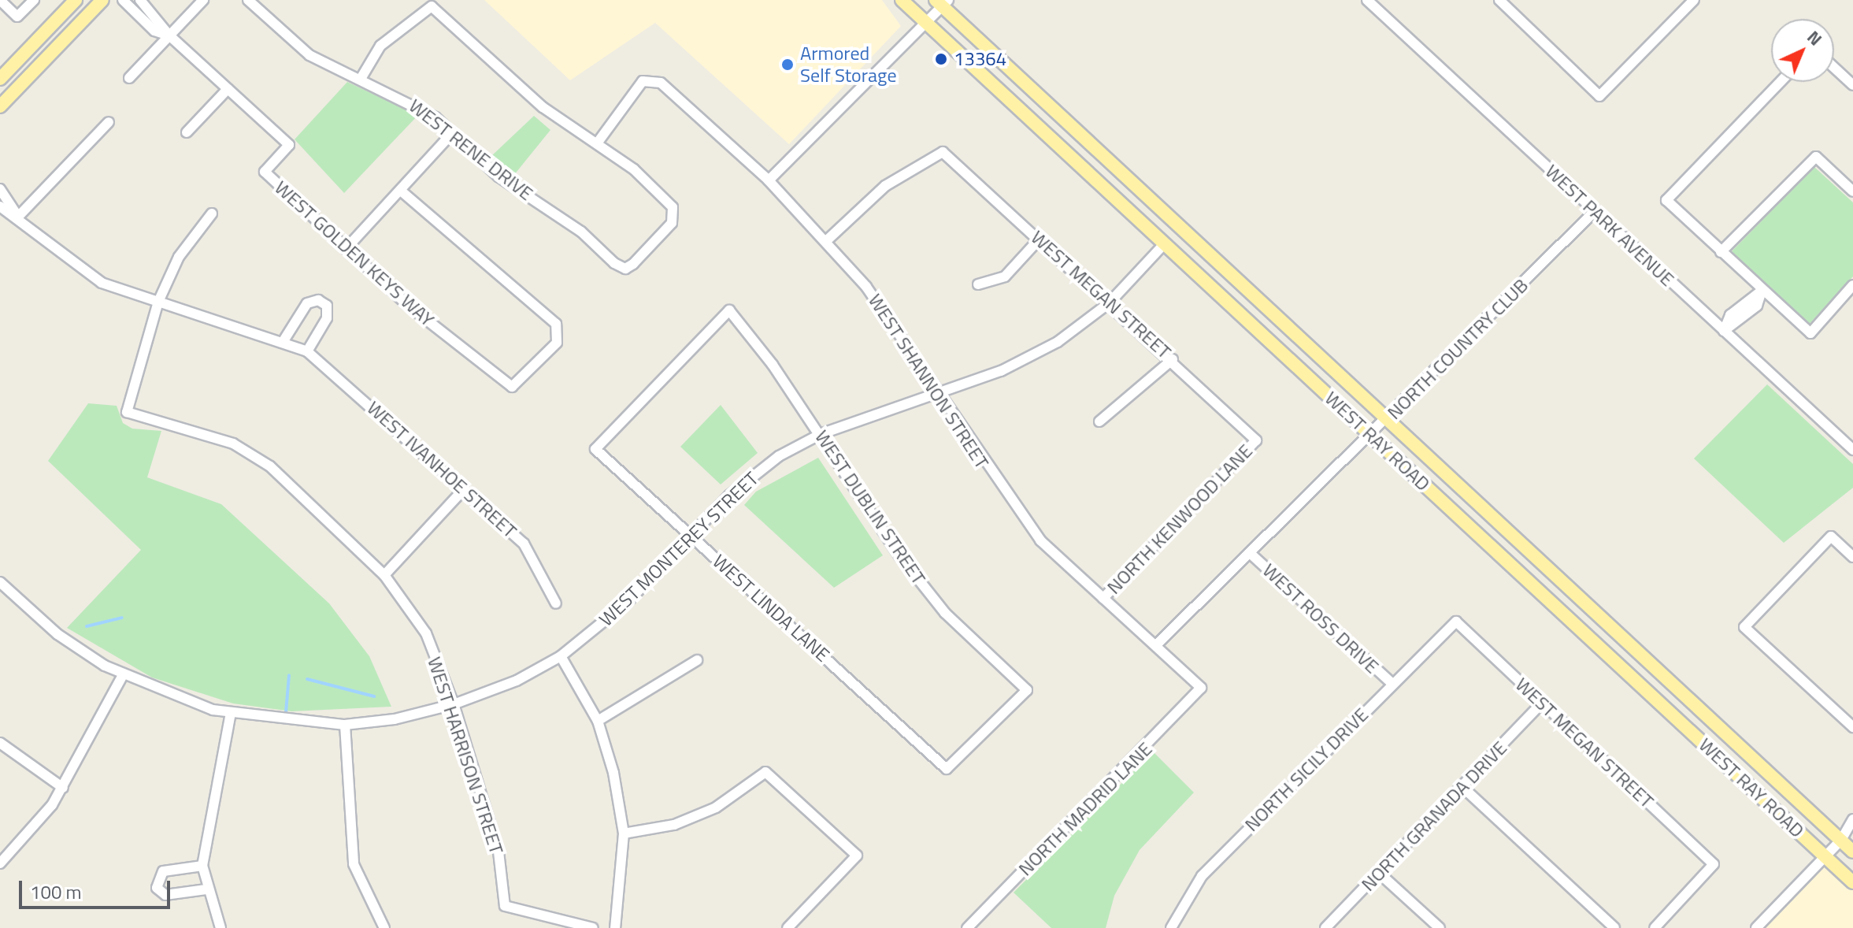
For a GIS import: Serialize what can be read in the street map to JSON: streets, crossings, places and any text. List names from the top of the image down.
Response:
{
  "streets": {
    "main road": ["WEST RAY ROAD"],
    "street": [
      "WEST RENE DRIVE",
      "WEST PARK AVENUE",
      "WEST GOLDEN KEYS WAY",
      "WEST MEGAN STREET",
      "NORTH COUNTRY CLUB",
      "WEST SHANNON STREET",
      "WEST IVANHOE STREET",
      "WEST DUBLIN STREET",
      "NORTH KENWOOD LANE",
      "WEST MONTEREY STREET",
      "WEST LINDA LANE",
      "WEST ROSS DRIVE",
      "WEST HARRISON STREET",
      "NORTH SICILY DRIVE",
      "NORTH MADRID LANE",
      "NORTH GRANADA DRIVE"
    ]
  },
  "crossings": [
    ["WEST RENE DRIVE", "WEST SHANNON STREET"],
    ["WEST PARK AVENUE", "NORTH COUNTRY CLUB"],
    ["WEST MEGAN STREET", "WEST SHANNON STREET"],
    ["WEST MEGAN STREET", "NORTH KENWOOD LANE"],
    ["WEST MEGAN STREET", "WEST MONTEREY STREET"],
    ["WEST MEGAN STREET", "NORTH SICILY DRIVE"],
    ["WEST MEGAN STREET", "NORTH GRANADA DRIVE"],
    ["NORTH COUNTRY CLUB", "WEST SHANNON STREET"],
    ["NORTH COUNTRY CLUB", "WEST RAY ROAD"],
    ["NORTH COUNTRY CLUB", "WEST ROSS DRIVE"],
    ["WEST SHANNON STREET", "NORTH KENWOOD LANE"],
    ["WEST SHANNON STREET", "WEST MONTEREY STREET"],
    ["WEST SHANNON STREET", "NORTH MADRID LANE"],
    ["WEST RAY ROAD", "WEST MONTEREY STREET"],
    ["WEST IVANHOE STREET", "WEST HARRISON STREET"],
    ["WEST DUBLIN STREET", "WEST MONTEREY STREET"],
    ["WEST DUBLIN STREET", "WEST LINDA LANE"],
    ["WEST MONTEREY STREET", "WEST LINDA LANE"],
    ["WEST MONTEREY STREET", "WEST HARRISON STREET"],
    ["WEST ROSS DRIVE", "NORTH SICILY DRIVE"]
  ],
  "places": ["13364", "Armored Self Storage"],
  "scale_bar": "100 m",
  "north": "top right"
}
